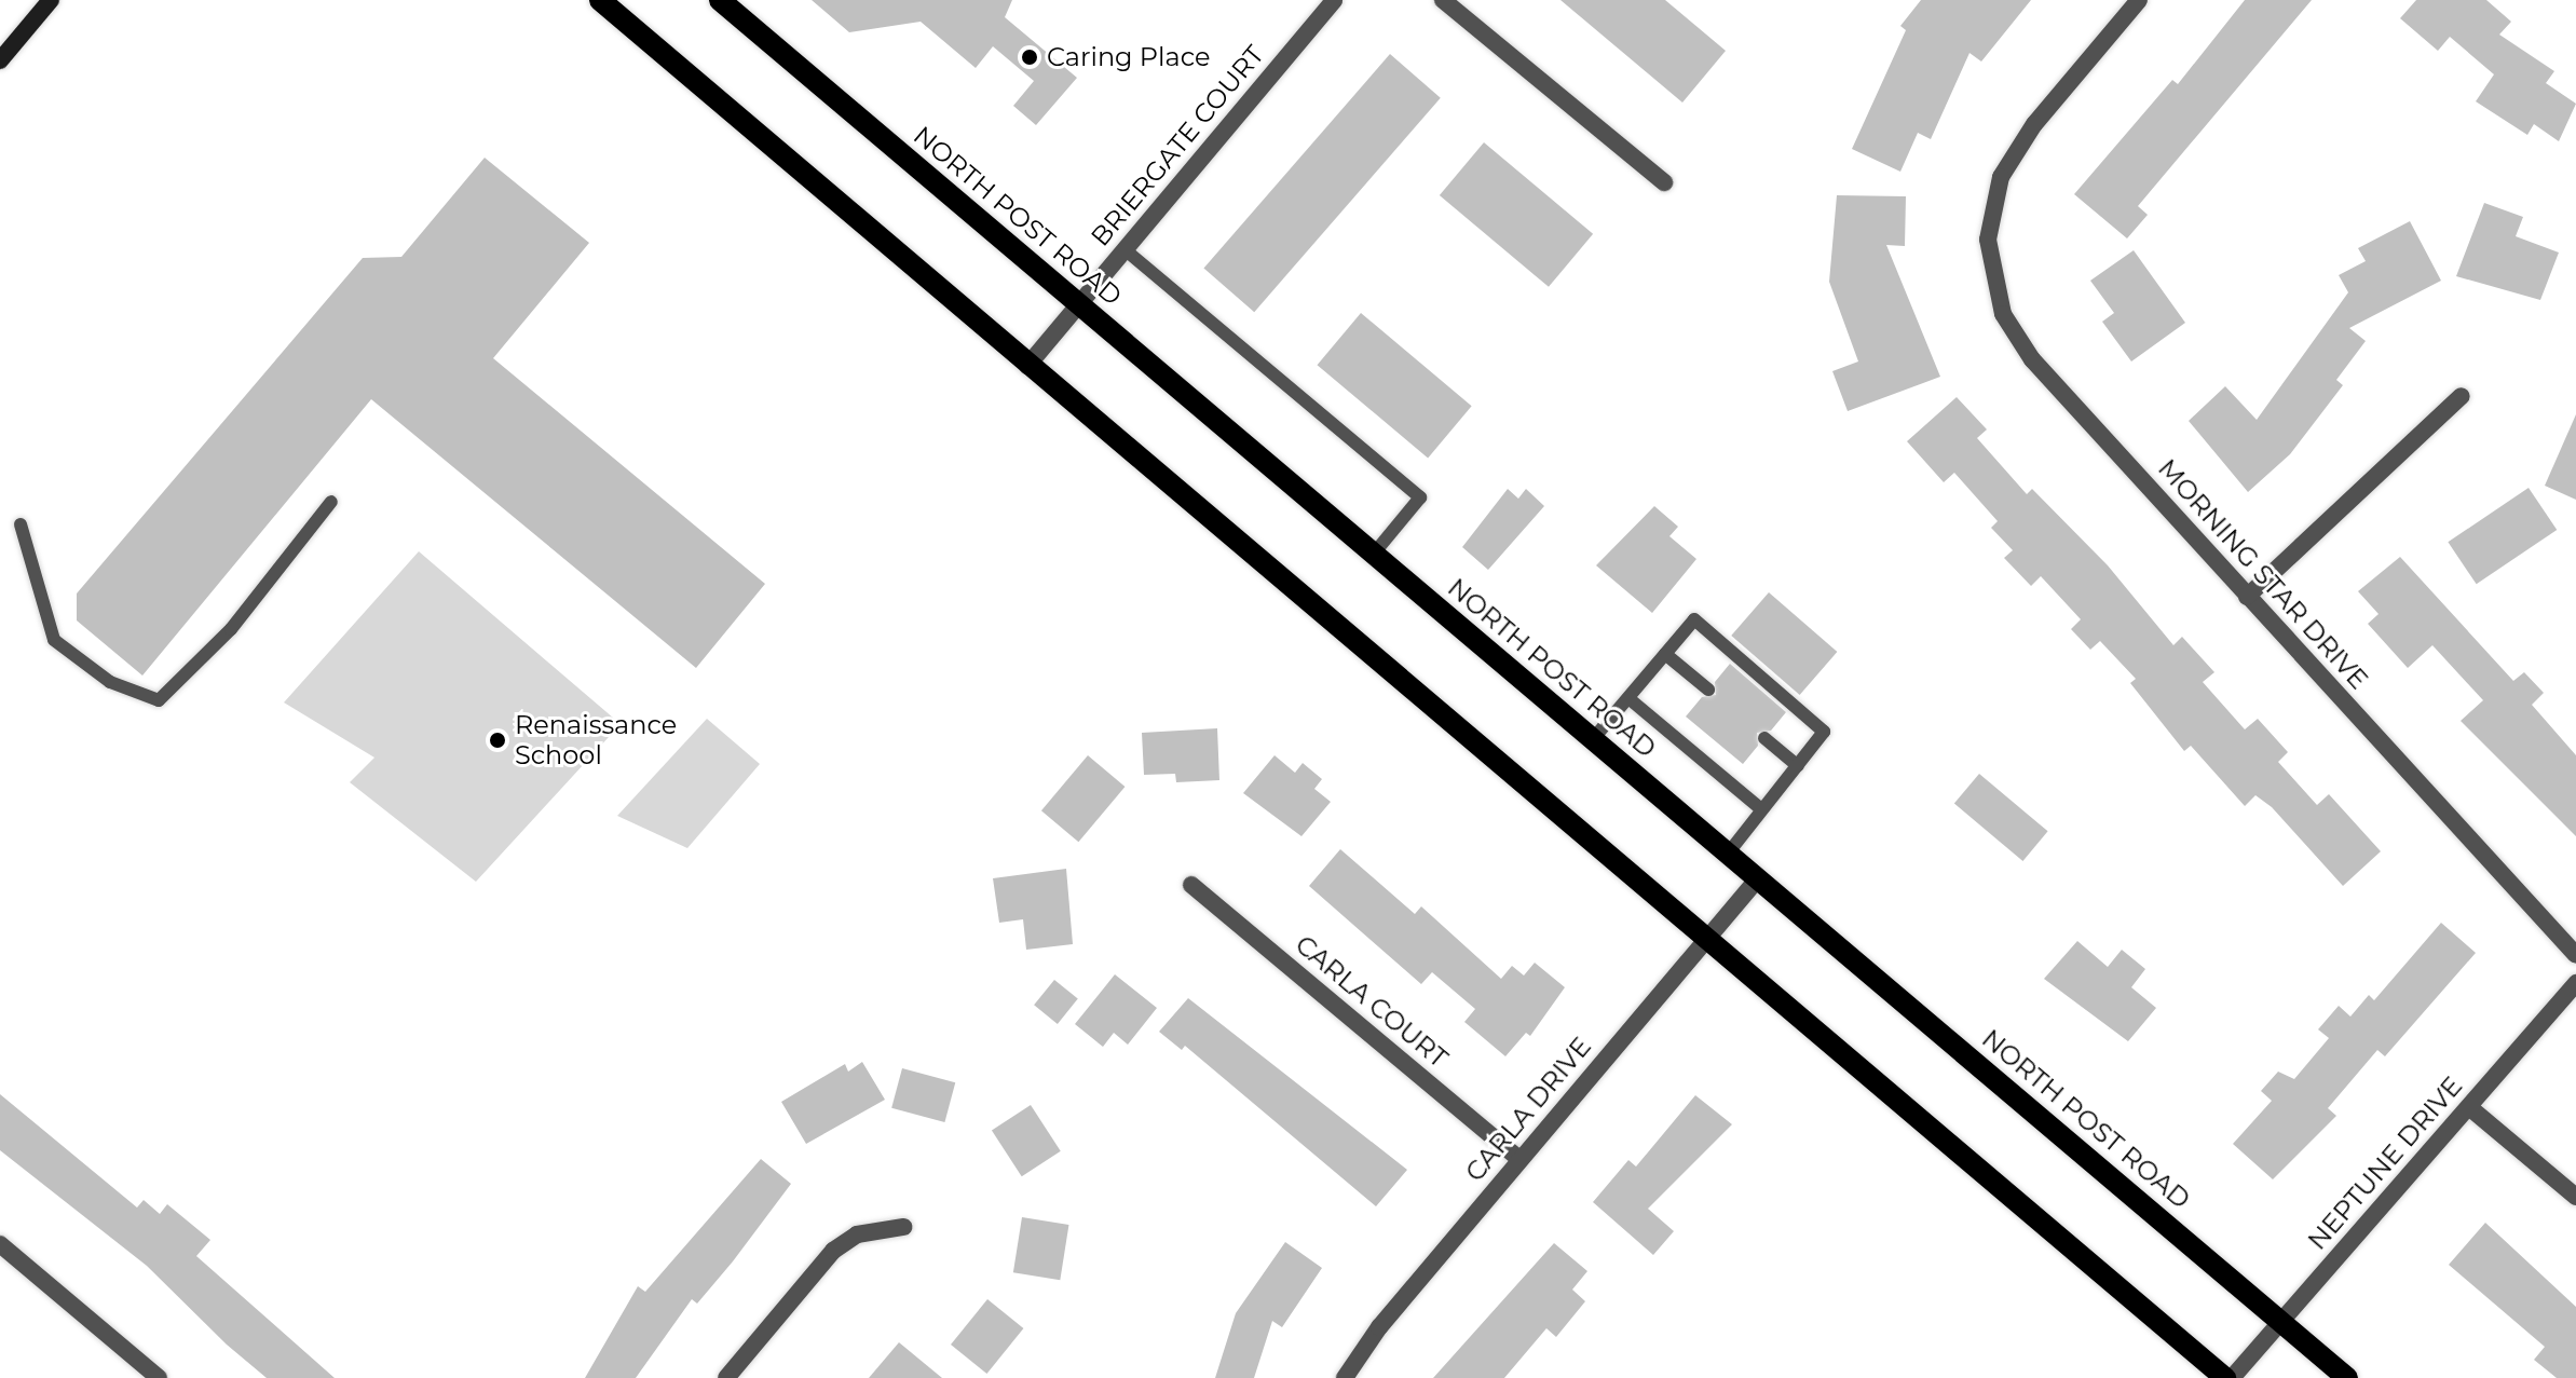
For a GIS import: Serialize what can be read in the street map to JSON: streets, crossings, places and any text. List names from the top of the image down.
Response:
{
  "streets": {
    "main road": ["NORTH POST ROAD"],
    "street": [
      "BRIERGATE COURT",
      "MORNING STAR DRIVE",
      "CARLA COURT",
      "CARLA DRIVE",
      "NEPTUNE DRIVE"
    ]
  },
  "crossings": [
    ["BRIERGATE COURT", "NORTH POST ROAD"],
    ["NORTH POST ROAD", "CARLA DRIVE"],
    ["NORTH POST ROAD", "NEPTUNE DRIVE"],
    ["CARLA COURT", "CARLA DRIVE"]
  ],
  "places": ["Caring Place", "Renaissance School"]
}
